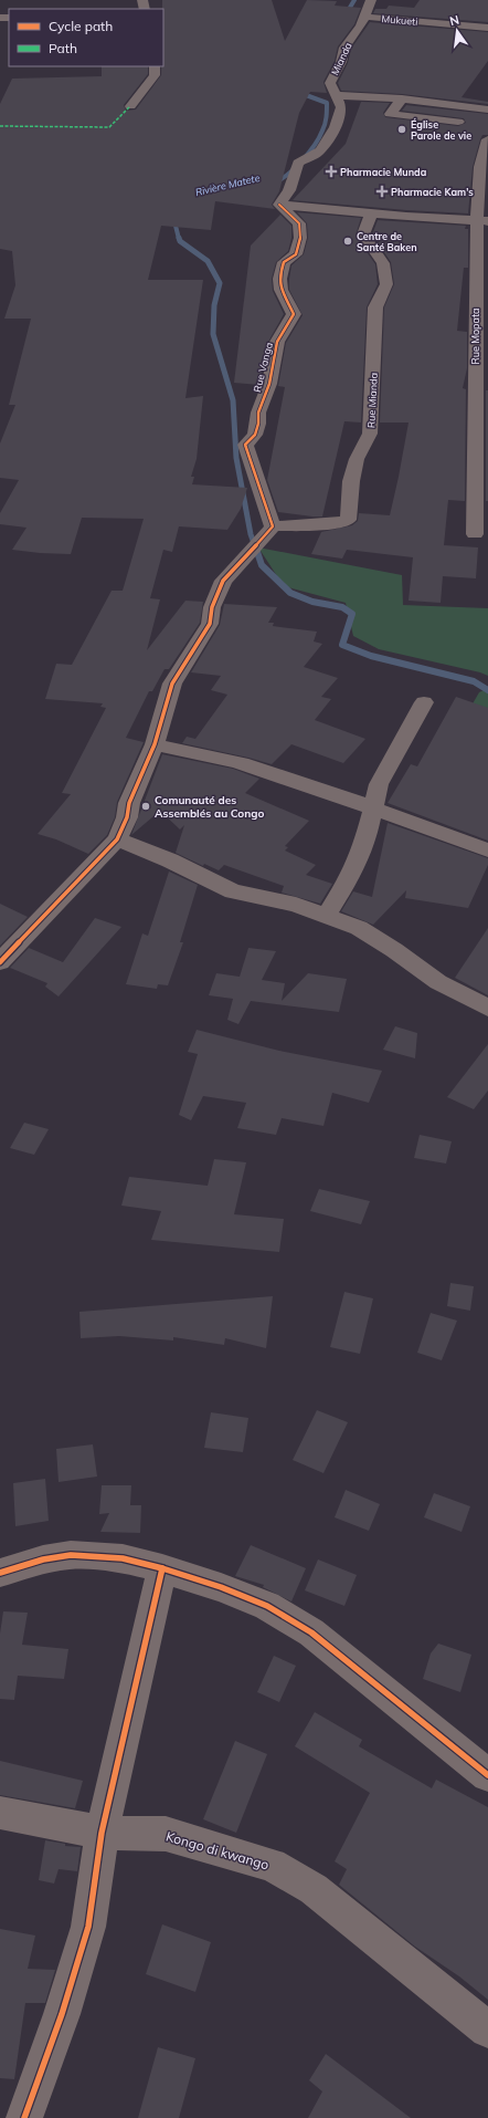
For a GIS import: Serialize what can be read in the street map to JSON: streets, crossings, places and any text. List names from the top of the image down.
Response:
{
  "streets": {
    "street": [
      "Mukueti",
      "Mianda",
      "Rue Mopata",
      "Rue Vanga",
      "Rue Mianda",
      "Kongo di kwango"
    ]
  },
  "crossings": [
    ["Mukueti", "Mianda"],
    ["Mianda", "Rue Vanga"],
    ["Rue Vanga", "Rue Mianda"]
  ],
  "water": ["Rivière Matete"],
  "places": {
    "other": ["Église Parole de vie", "Centre de Santé Baken", "Comunauté des Assemblés au Congo"],
    "health": ["Pharmacie Munda", "Pharmacie Kam's"]
  },
  "legend": ["Cycle path", "Path"],
  "north": "top"
}
